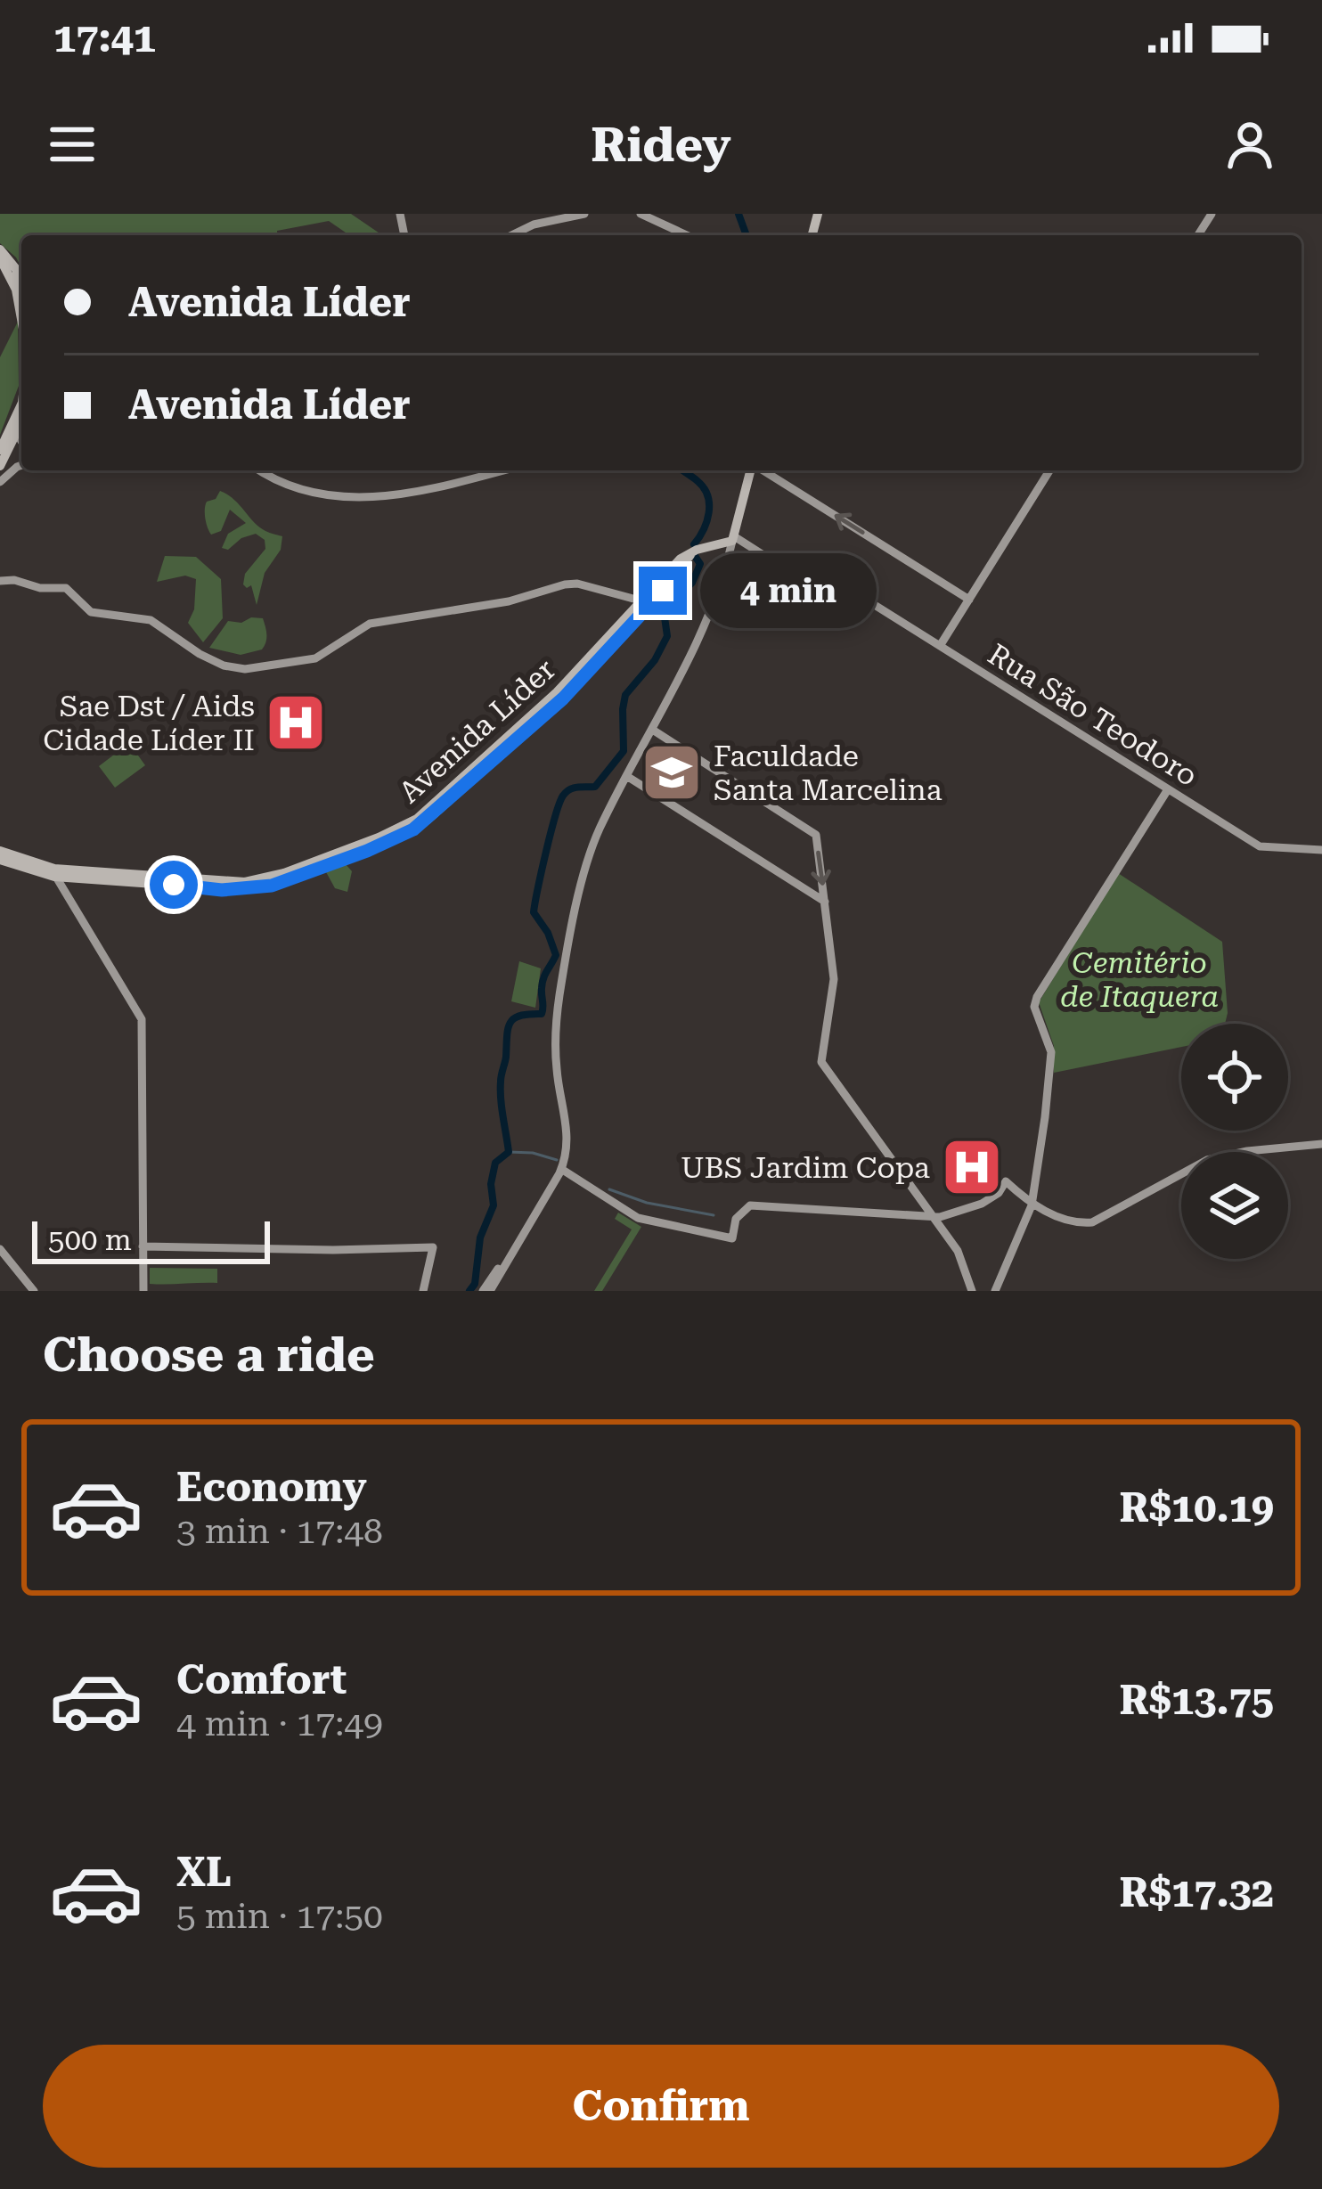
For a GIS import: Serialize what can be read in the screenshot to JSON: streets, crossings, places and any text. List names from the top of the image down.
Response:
{
  "streets": {
    "main road": ["Avenida Líder"],
    "street": ["Rua São Teodoro"]
  },
  "parks": ["Cemitério de Itaquera"],
  "places": {
    "hospital": ["Sae Dst / Aids Cidade Líder II", "UBS Jardim Copa"],
    "school or university": ["Faculdade Santa Marcelina"]
  },
  "scale_bar": "500 m",
  "page": {
    "status": "17:41",
    "header": "Ridey",
    "banner": ["Avenida Líder", "Avenida Líder"],
    "bubble": "4 min",
    "scale": "500 m",
    "heading": "Choose a ride",
    "list": [
      {
        "name": "Economy",
        "note": "3 min · 17:48",
        "value": "R$10.19"
      },
      {
        "name": "Comfort",
        "note": "4 min · 17:49",
        "value": "R$13.75"
      },
      {
        "name": "XL",
        "note": "5 min · 17:50",
        "value": "R$17.32"
      }
    ],
    "buttons": "Confirm"
  }
}
